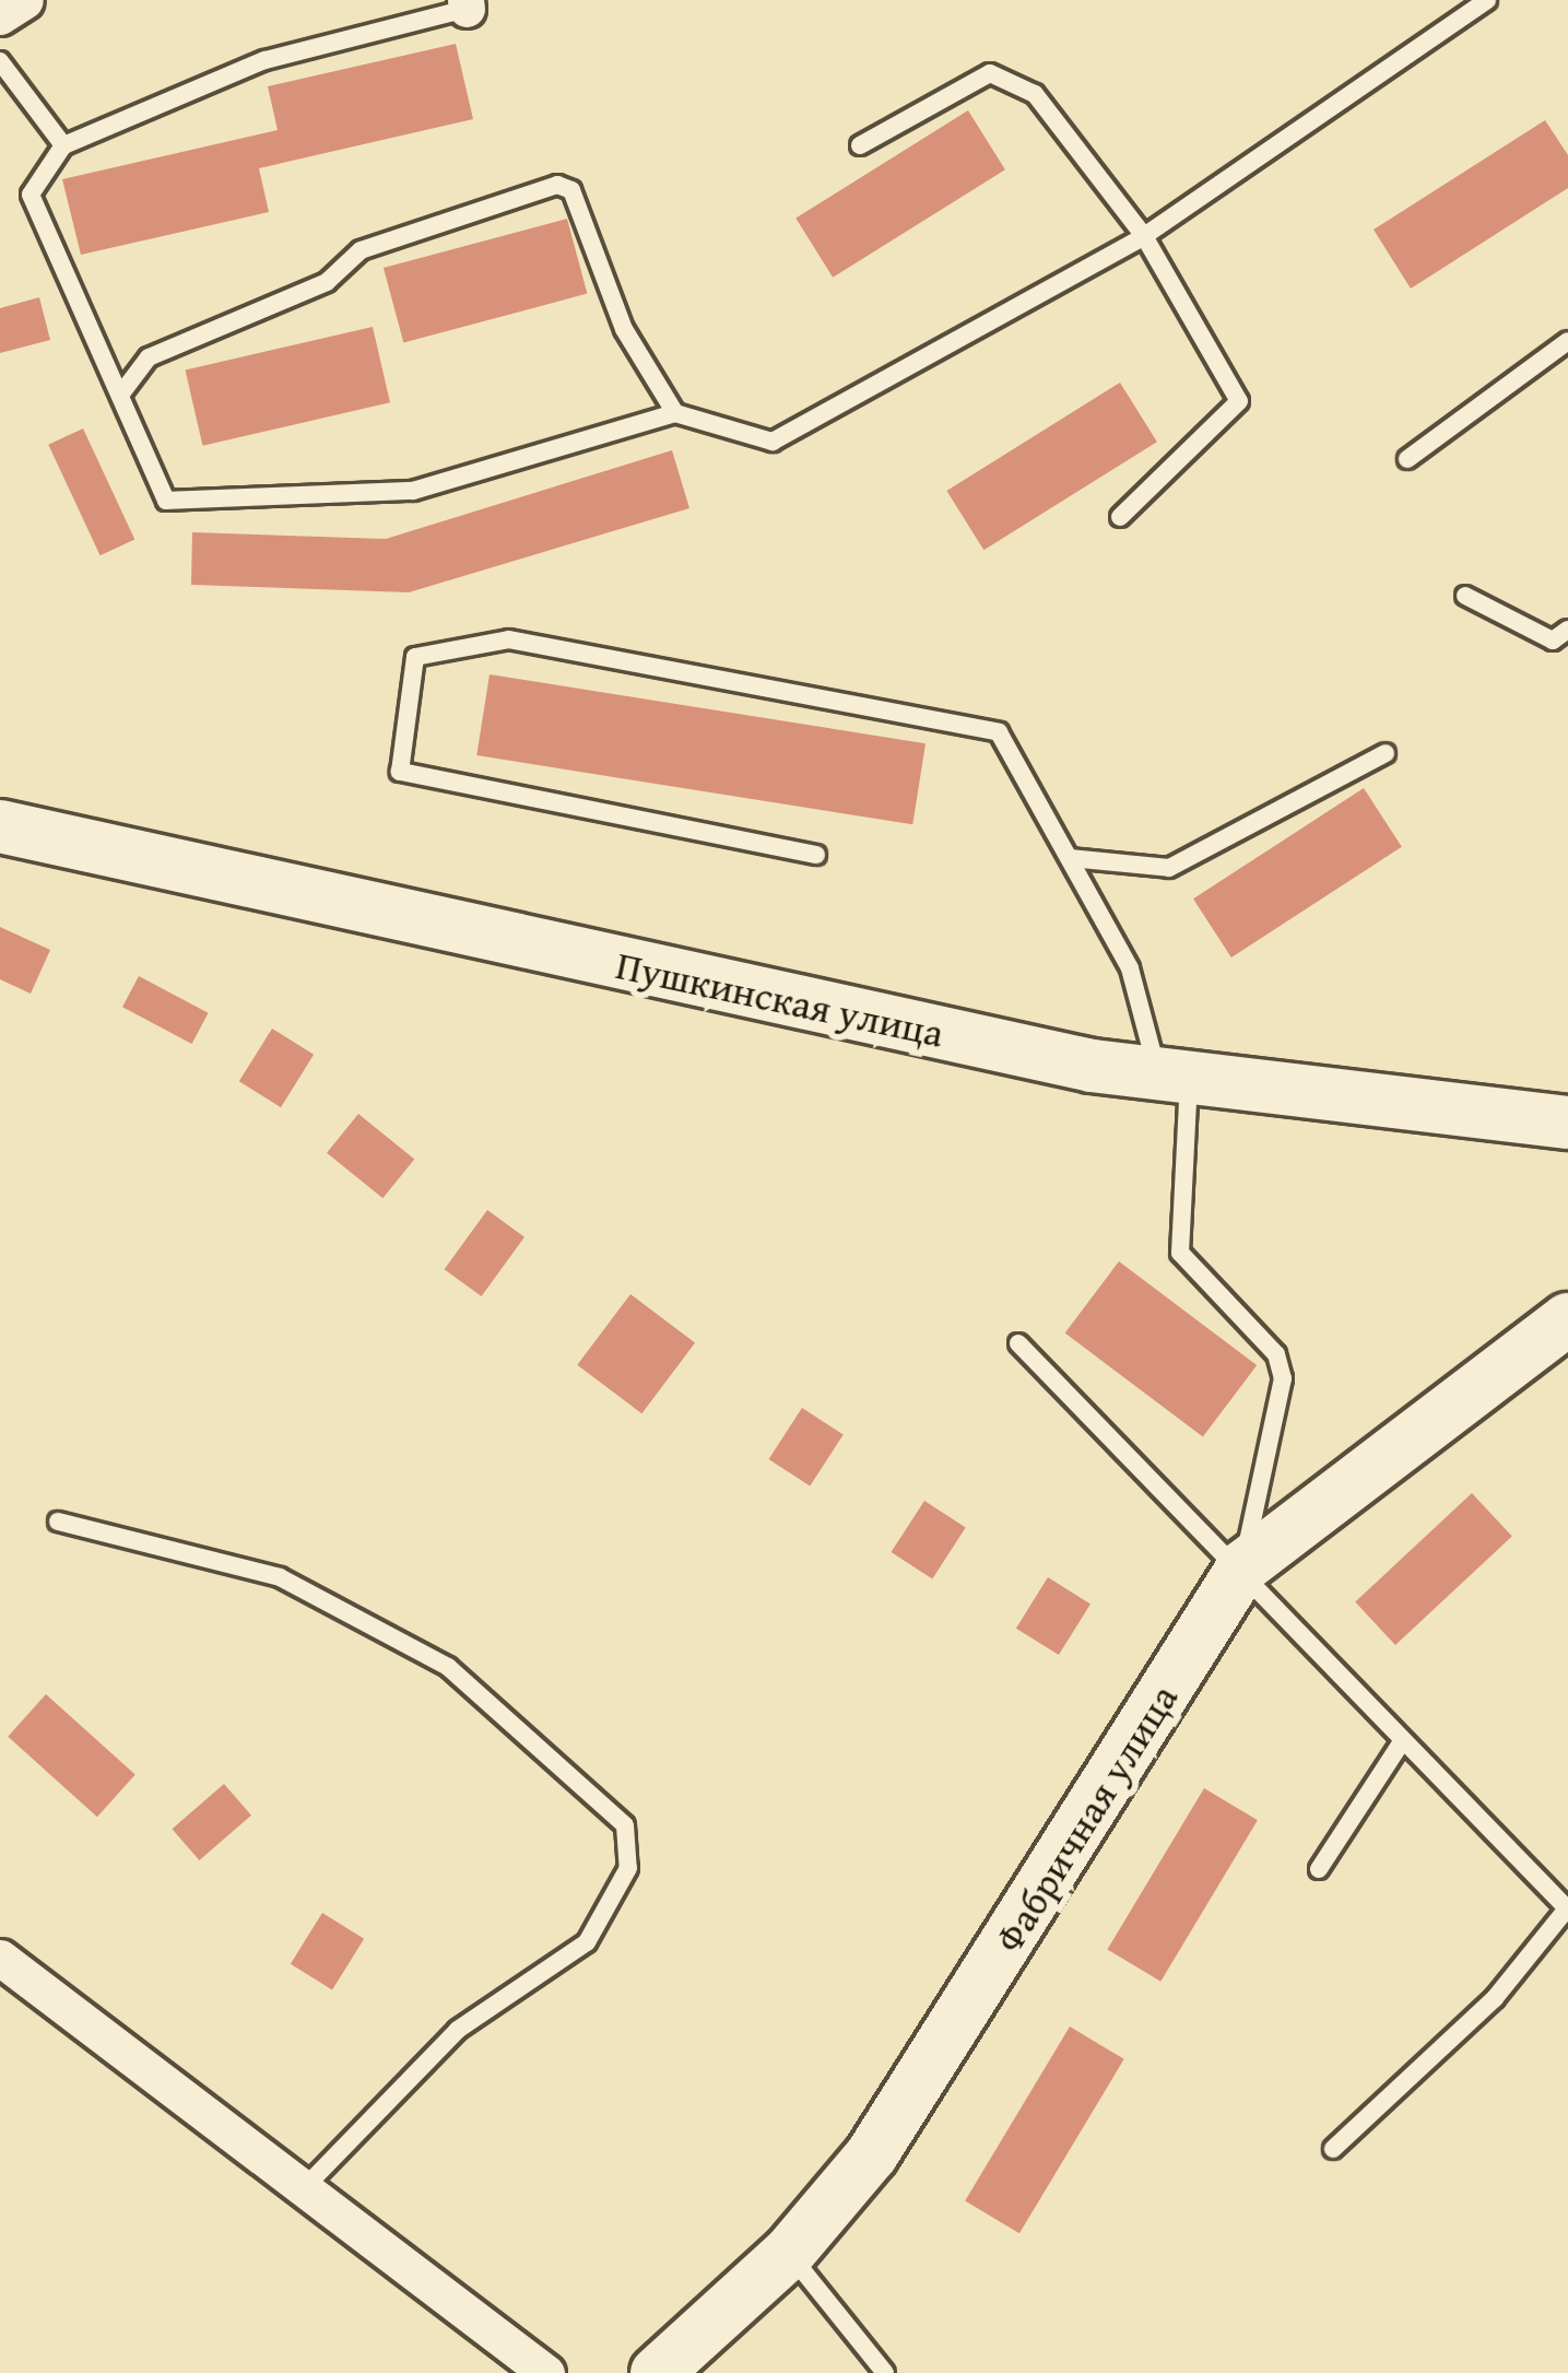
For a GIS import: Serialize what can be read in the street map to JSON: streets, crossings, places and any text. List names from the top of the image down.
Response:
{
  "streets": {
    "main road": ["Пушкинская улица", "Фабричная улица"]
  }
}
